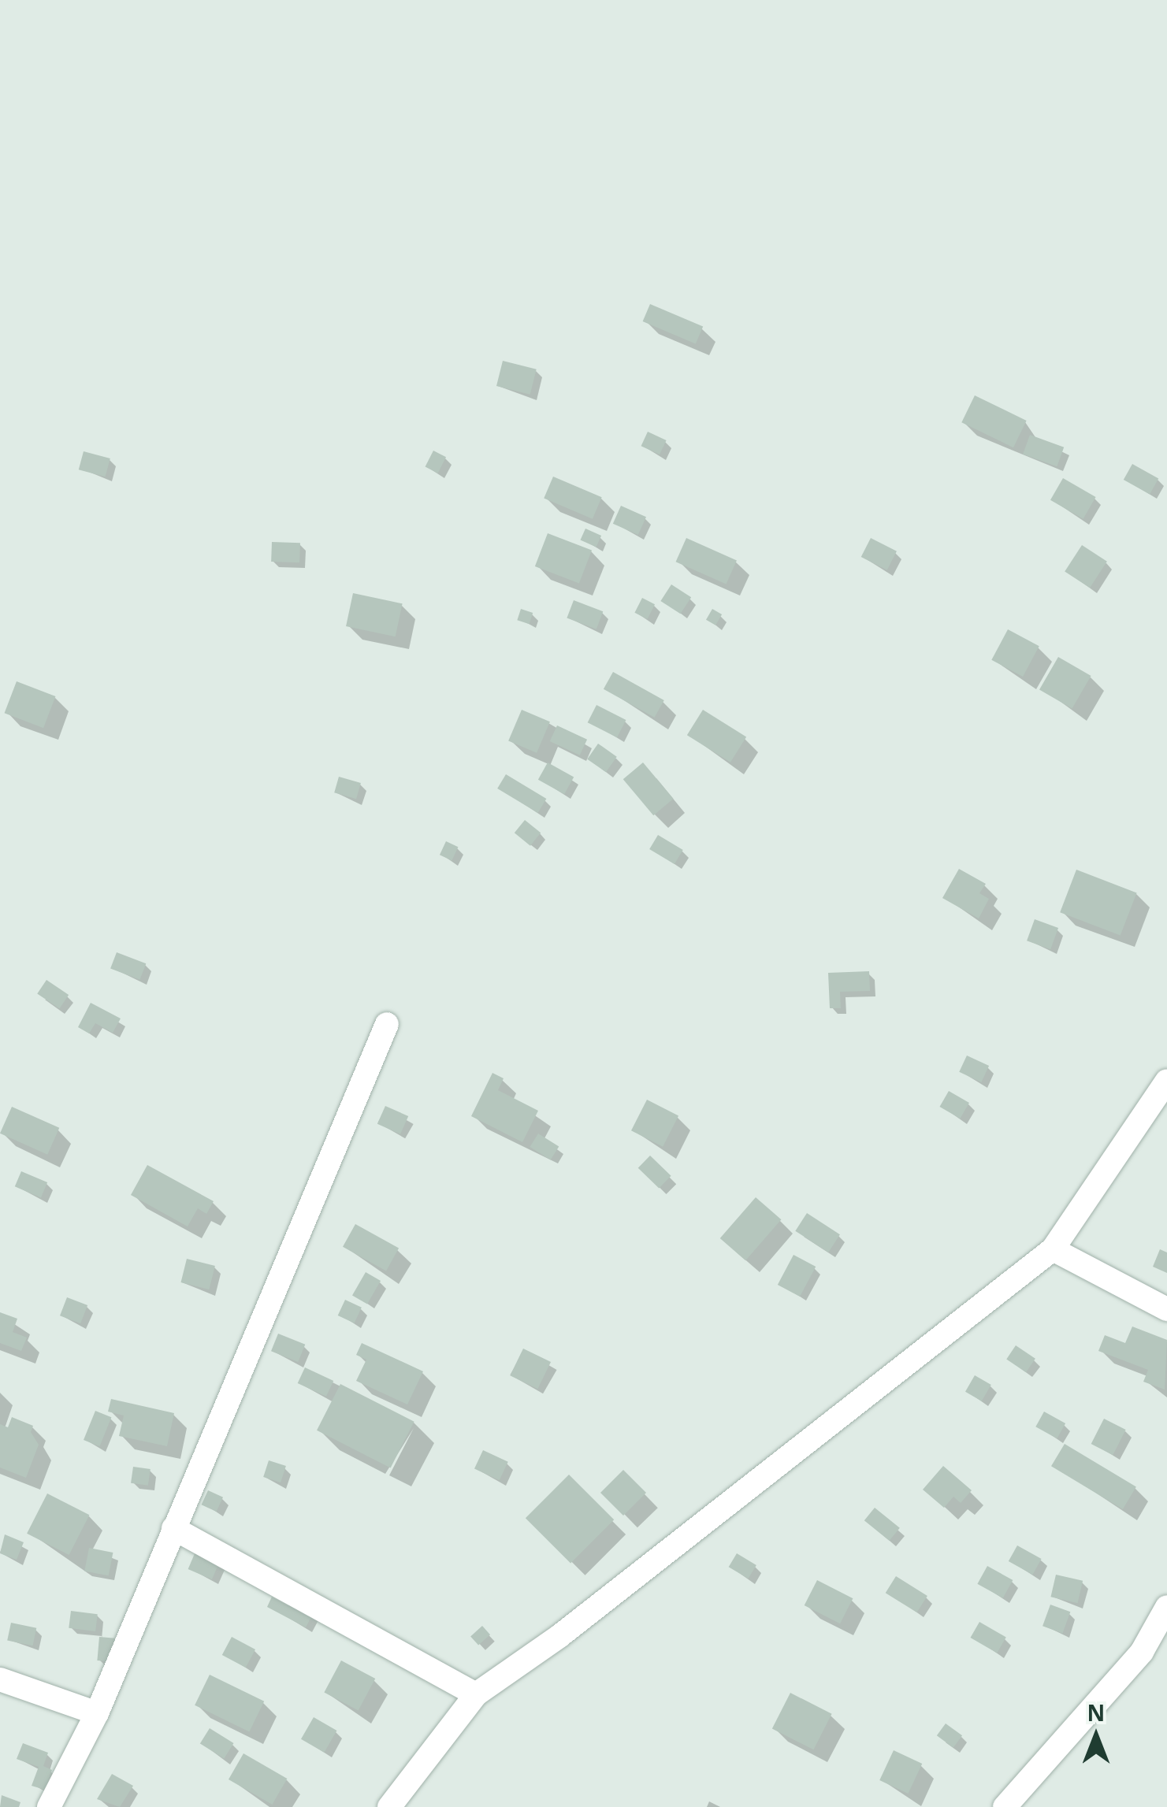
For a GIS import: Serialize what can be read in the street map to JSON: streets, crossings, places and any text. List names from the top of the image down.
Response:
{
  "north": "top"
}
